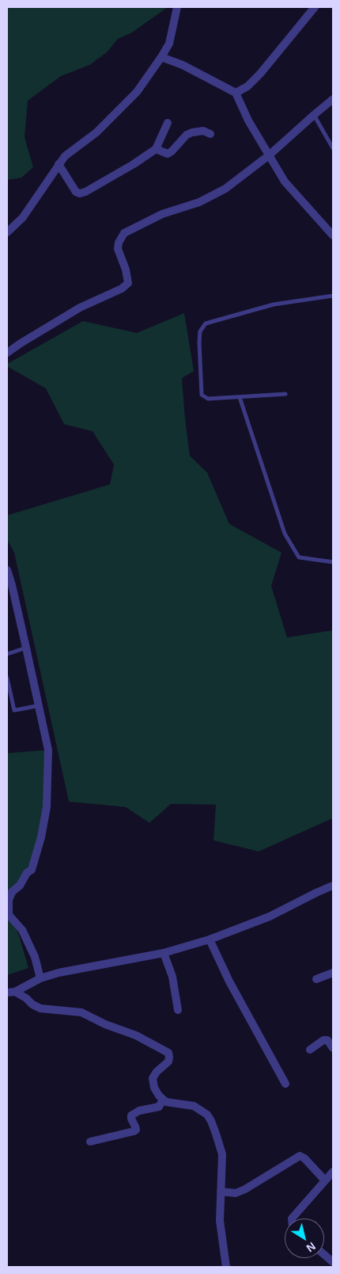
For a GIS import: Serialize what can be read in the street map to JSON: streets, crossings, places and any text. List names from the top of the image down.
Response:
{
  "north": "bottom right"
}
